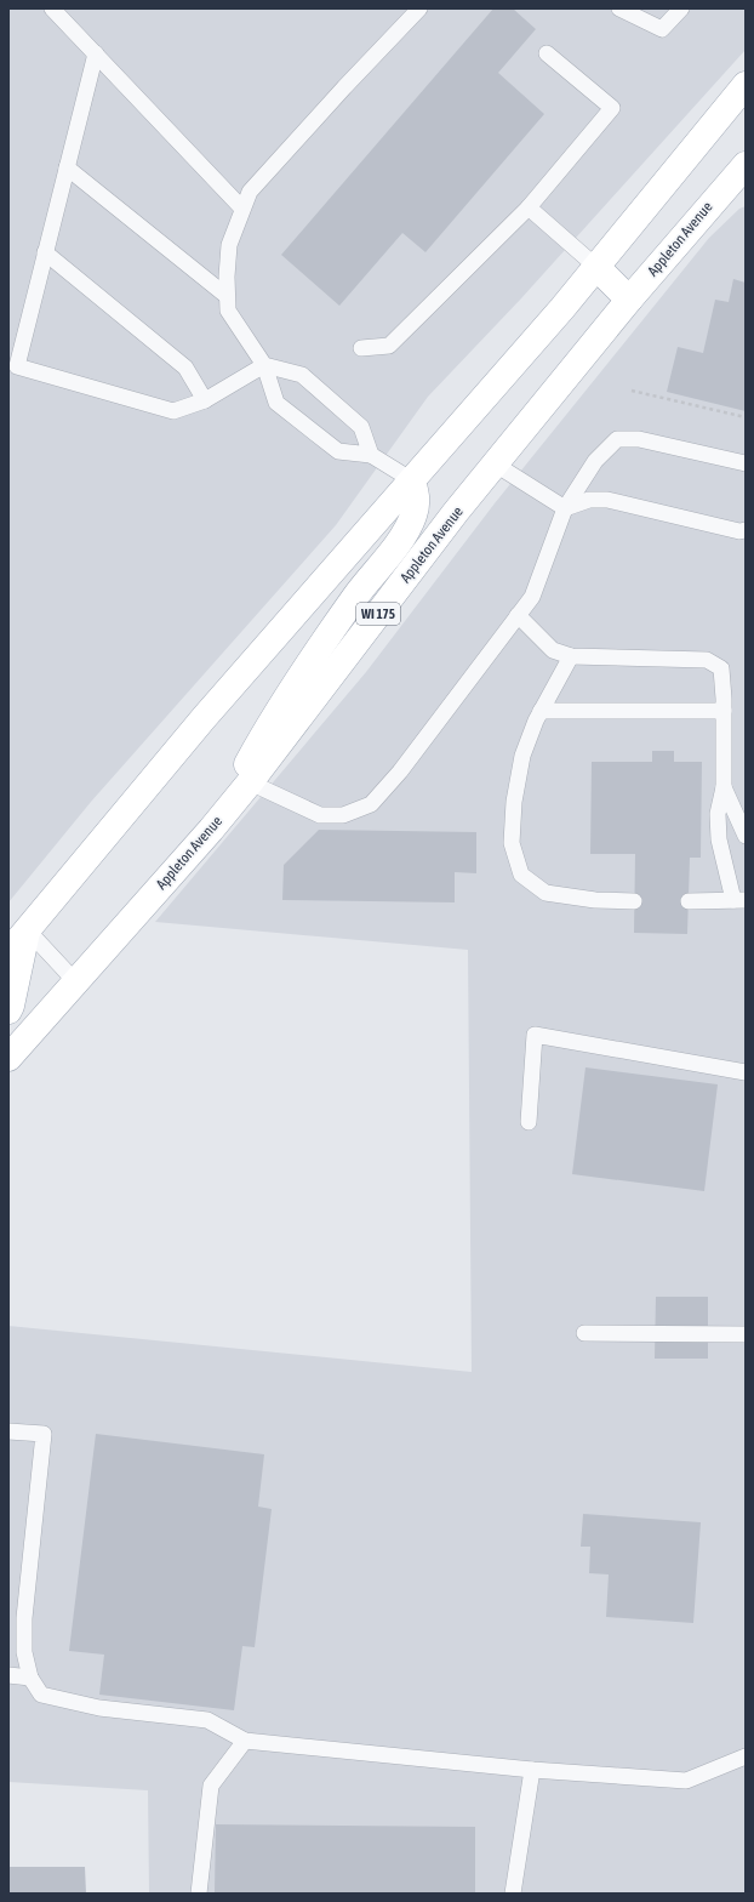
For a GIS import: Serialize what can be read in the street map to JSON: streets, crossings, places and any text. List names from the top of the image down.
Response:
{
  "streets": {
    "main road": ["Appleton Avenue", "WI 175"]
  }
}
